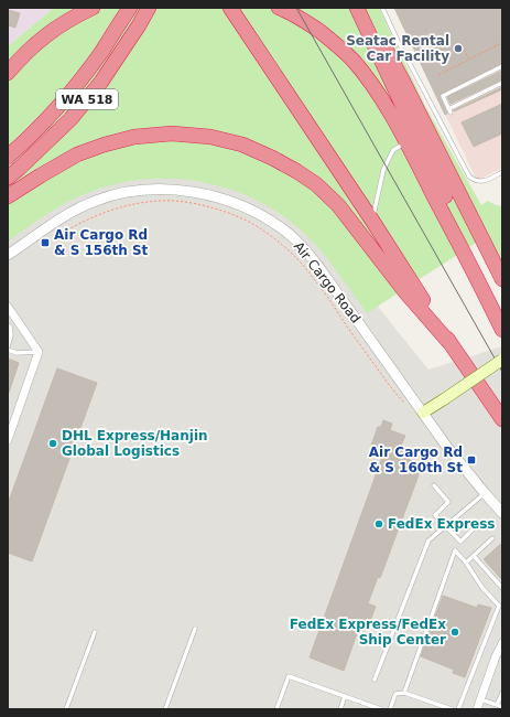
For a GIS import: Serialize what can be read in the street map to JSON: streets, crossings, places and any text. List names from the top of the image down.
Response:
{
  "streets": {
    "highway": ["WA 518"],
    "street": ["Air Cargo Road"]
  },
  "places": {
    "other": [
      "Seatac Rental Car Facility",
      "DHL Express/Hanjin Global Logistics",
      "FedEx Express",
      "FedEx Express/FedEx Ship Center"
    ],
    "transit": ["Air Cargo Rd & S 156th St", "Air Cargo Rd & S 160th St"]
  }
}
